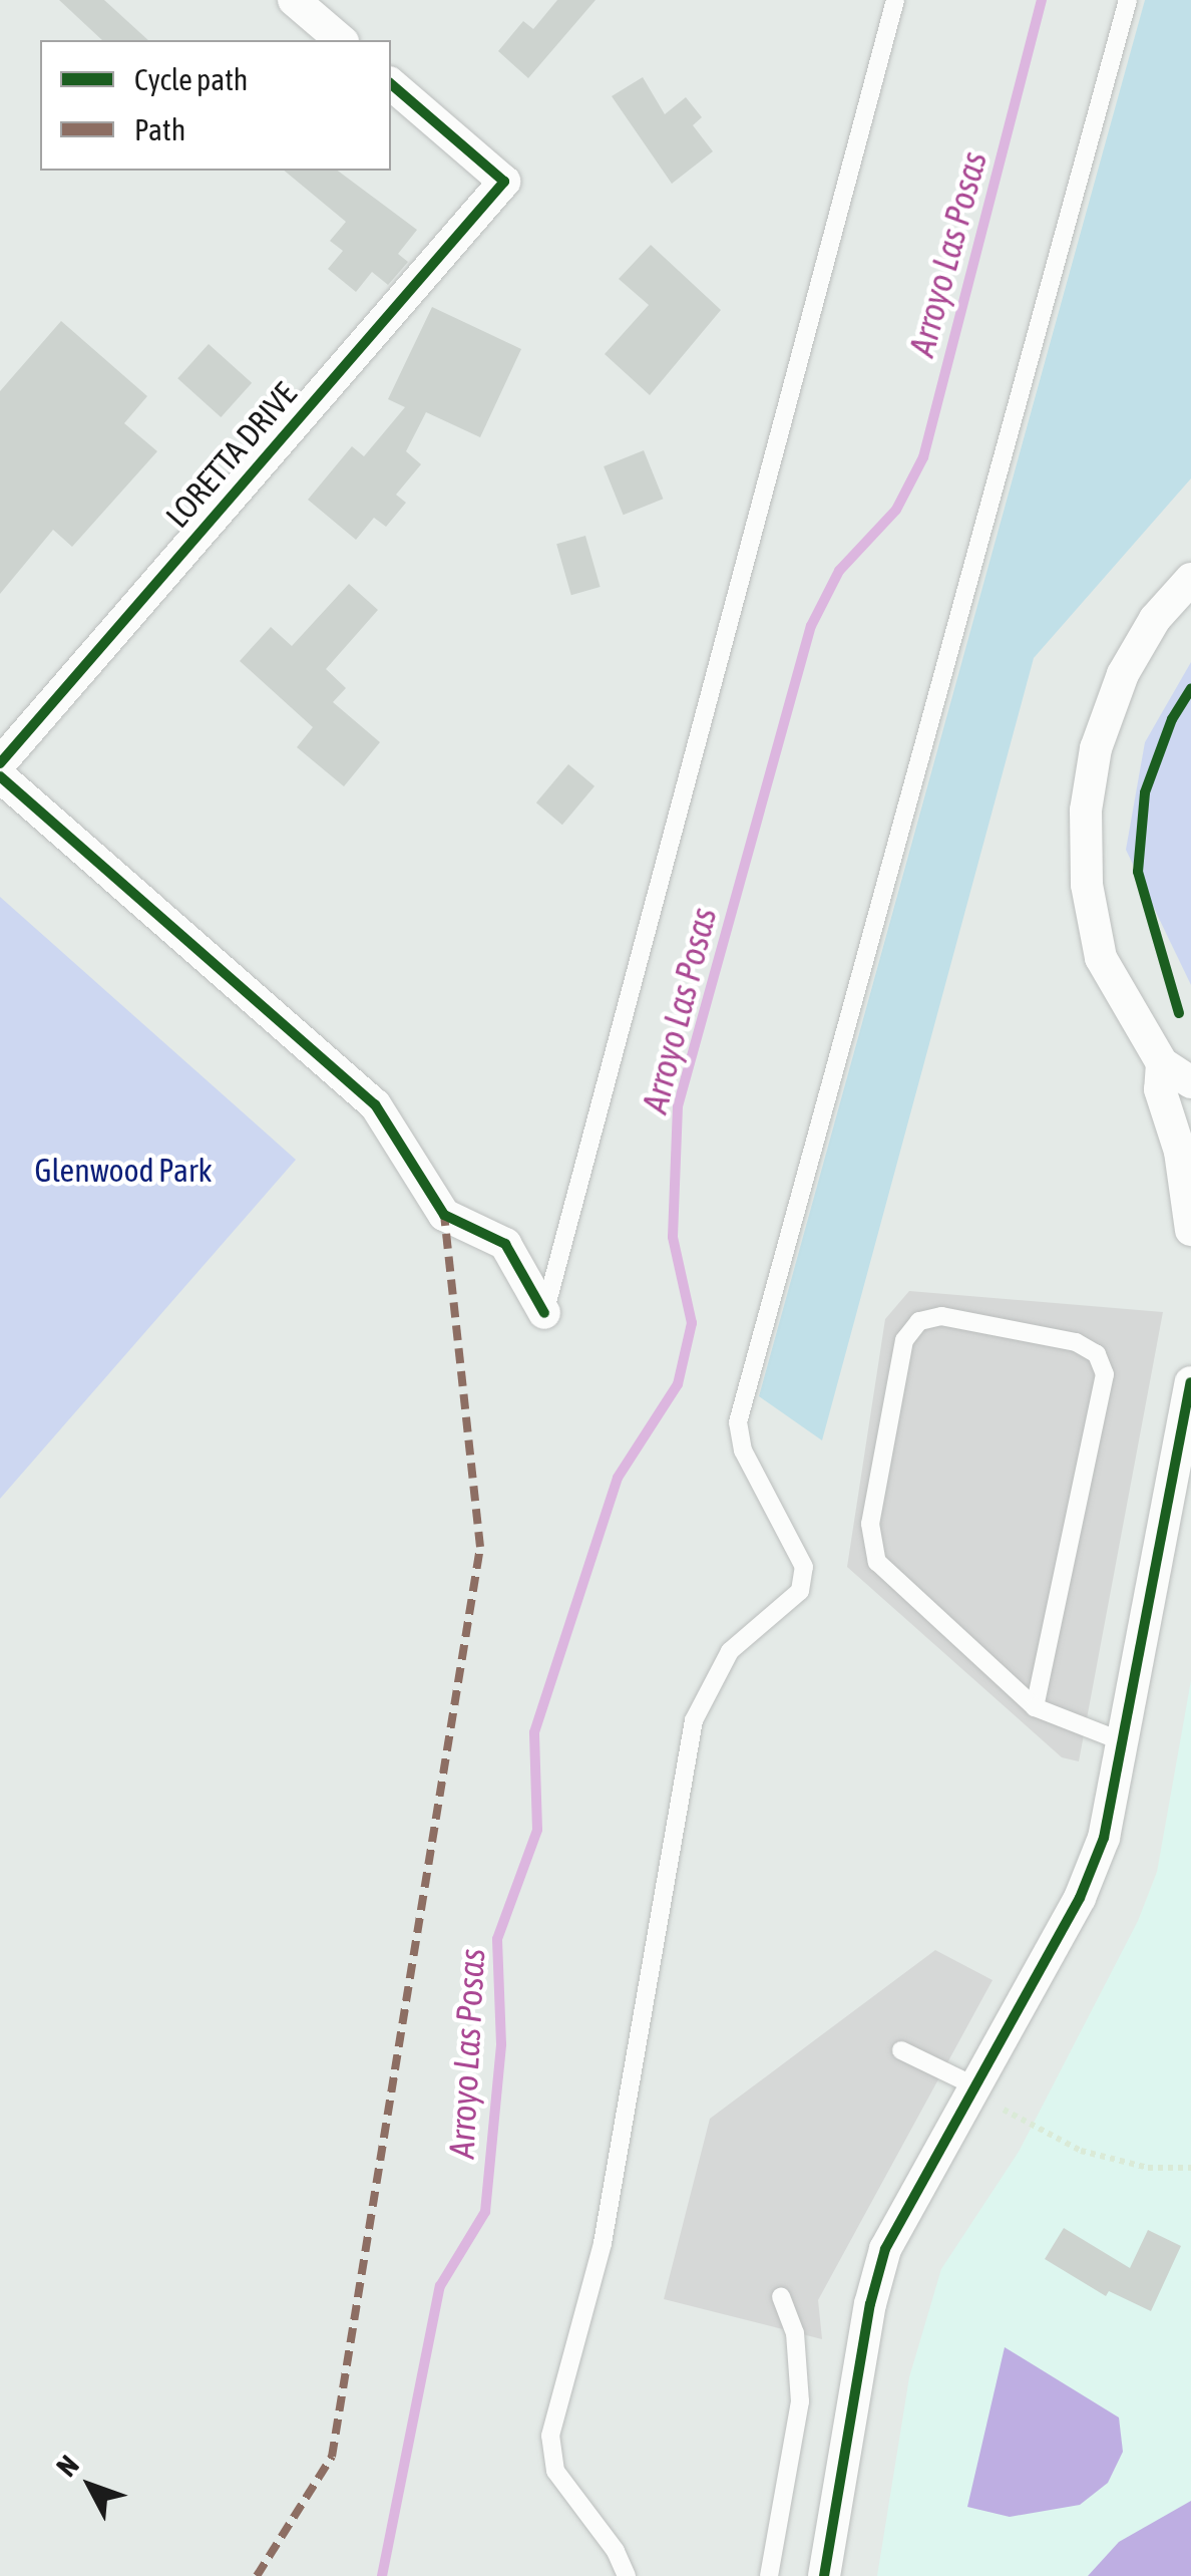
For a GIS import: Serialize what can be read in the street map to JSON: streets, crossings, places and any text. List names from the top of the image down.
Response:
{
  "streets": {
    "street": ["LORETTA DRIVE"]
  },
  "water": ["Arroyo Las Posas"],
  "parks": ["Glenwood Park"],
  "legend": ["Cycle path", "Path"],
  "north": "top left"
}
